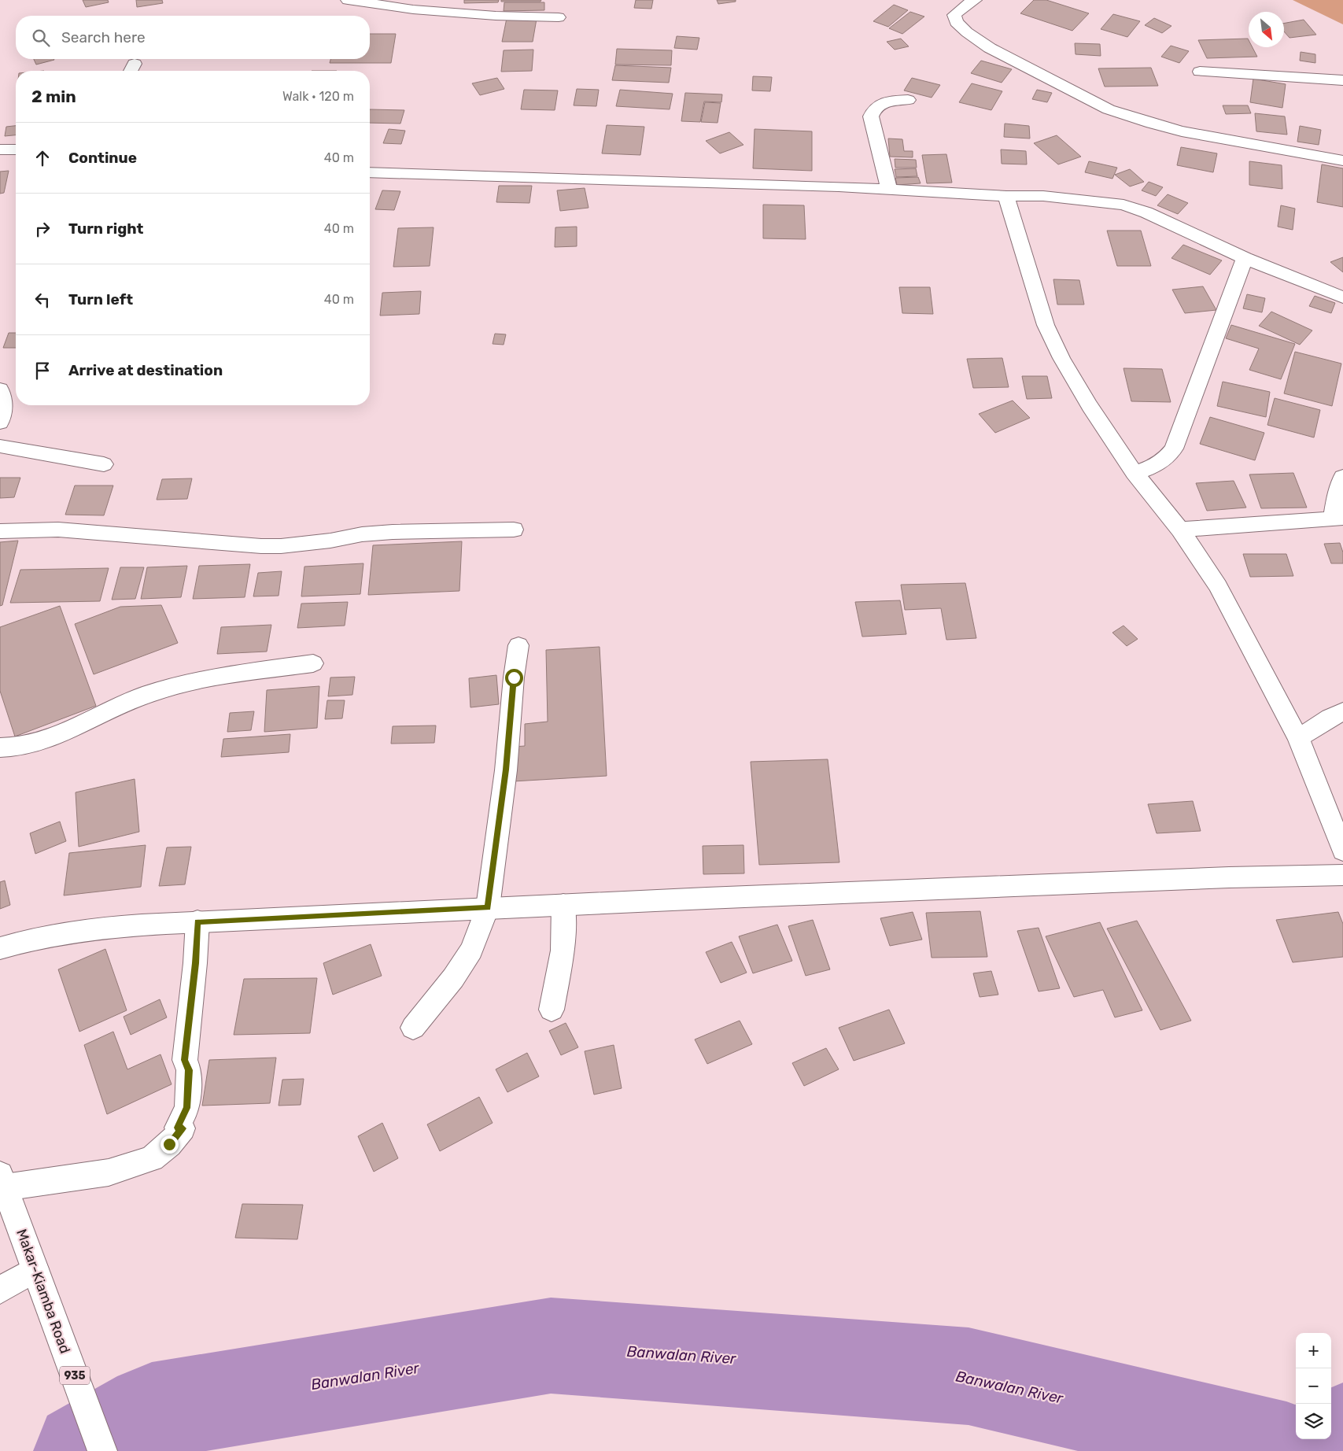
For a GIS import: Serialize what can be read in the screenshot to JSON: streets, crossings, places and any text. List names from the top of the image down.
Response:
{
  "streets": {
    "street": ["Makar-Kiamba Road", "935"]
  },
  "water": ["Banwalan River"],
  "north": "bottom right",
  "page": {
    "search": "Search here",
    "heading": ["2 min", "Walk · 120 m"],
    "list": [
      ["Continue", "40 m"],
      ["Turn right", "40 m"],
      ["Turn left", "40 m"],
      "Arrive at destination"
    ],
    "map_buttons": ["+", "−"]
  }
}
